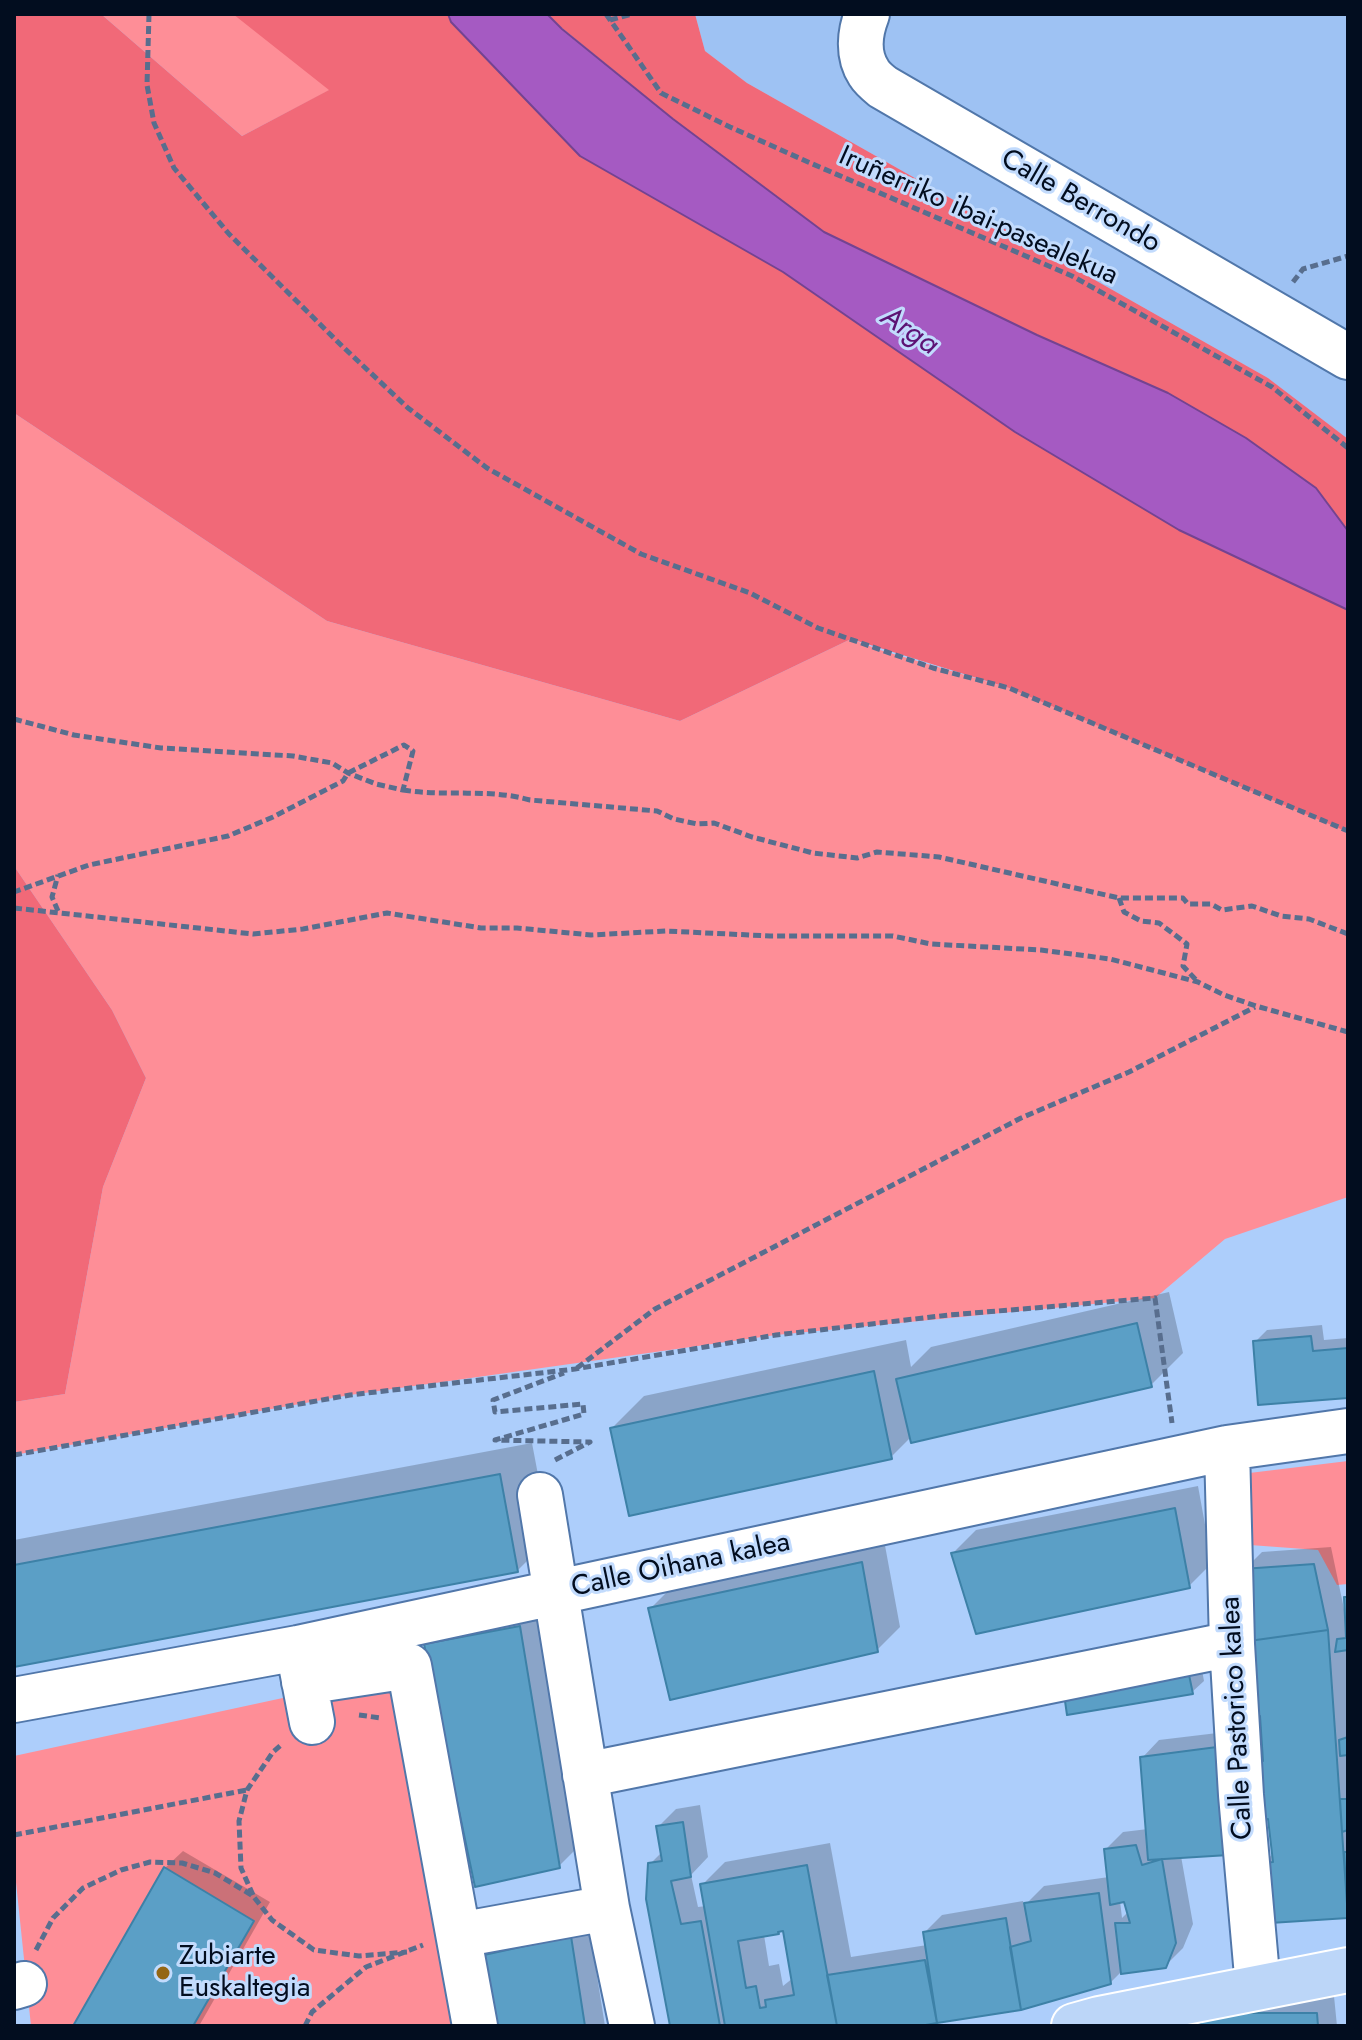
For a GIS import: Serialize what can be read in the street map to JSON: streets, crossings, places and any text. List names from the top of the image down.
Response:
{
  "streets": {
    "street": ["Calle Berrondo", "Calle Oihana kalea", "Calle Pastorico kalea"],
    "path": ["Iruñerriko ibai-pasealekua"]
  },
  "crossings": [
    ["Calle Oihana kalea", "Calle Pastorico kalea"]
  ],
  "water": ["Arga"],
  "places": ["Zubiarte Euskaltegia"]
}
